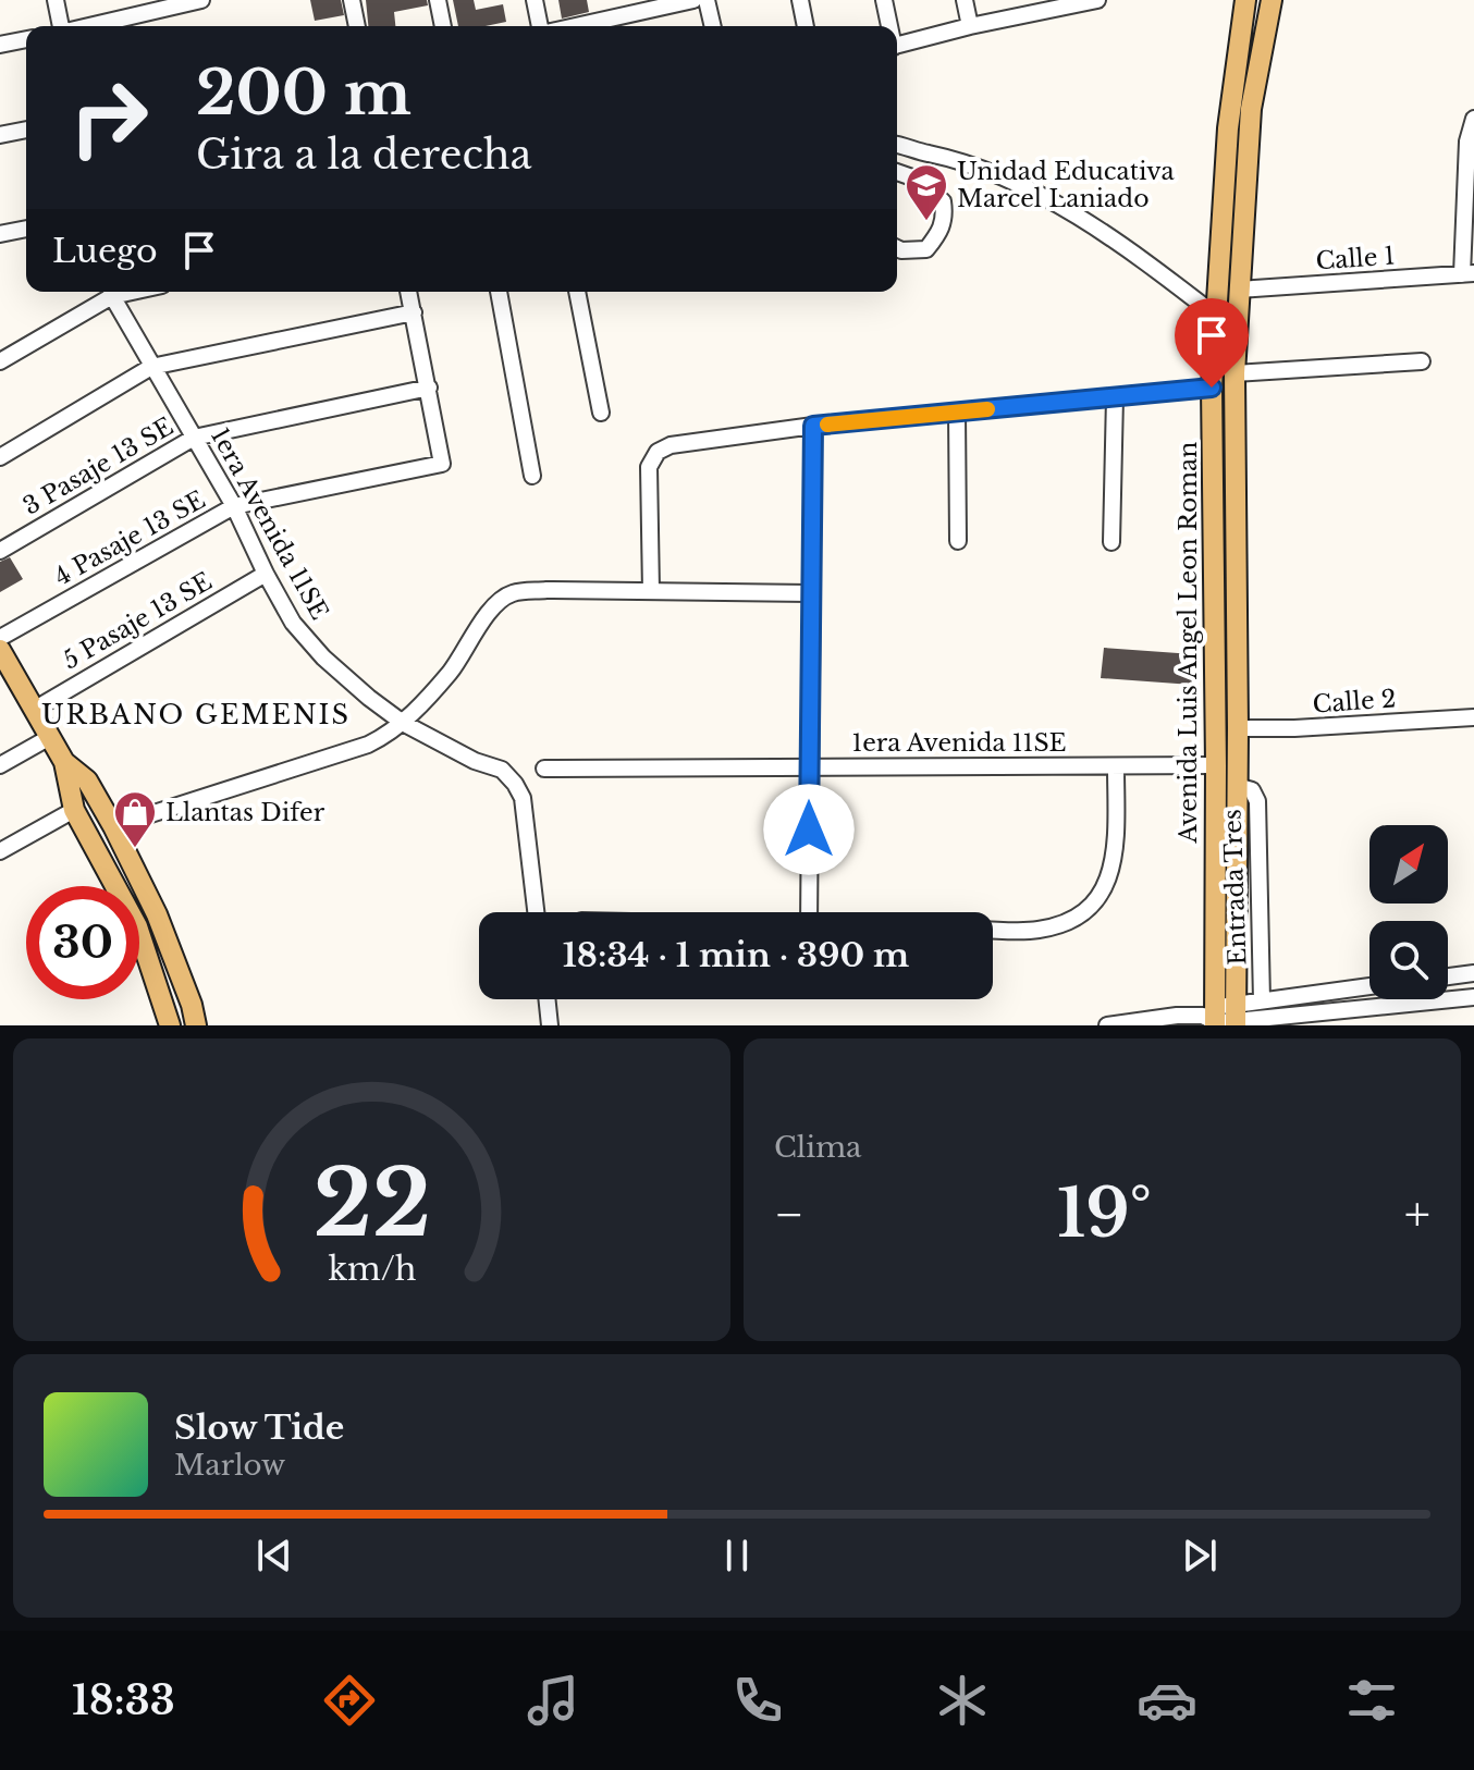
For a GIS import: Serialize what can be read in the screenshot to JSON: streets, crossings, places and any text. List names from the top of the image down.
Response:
{
  "streets": {
    "main road": ["Avenida Luis Angel Leon Roman"],
    "street": [
      "Calle 1",
      "3 Pasaje 13 SE",
      "1era Avenida 11SE",
      "4 Pasaje 13 SE",
      "5 Pasaje 13 SE",
      "Calle 2",
      "Entrada Tres"
    ]
  },
  "crossings": [
    ["Calle 1", "Avenida Luis Angel Leon Roman"],
    ["3 Pasaje 13 SE", "1era Avenida 11SE"],
    ["3 Pasaje 13 SE", "4 Pasaje 13 SE"],
    ["1era Avenida 11SE", "4 Pasaje 13 SE"],
    ["1era Avenida 11SE", "5 Pasaje 13 SE"],
    ["1era Avenida 11SE", "Avenida Luis Angel Leon Roman"],
    ["Avenida Luis Angel Leon Roman", "Calle 2"],
    ["Avenida Luis Angel Leon Roman", "Entrada Tres"]
  ],
  "districts": ["URBANO GEMENIS"],
  "places": {
    "school or university": ["Unidad Educativa Marcel Laniado"],
    "shop": ["Llantas Difer"]
  },
  "north": "top right",
  "page": {
    "turn": ["200 m", "Gira a la derecha"],
    "then": "Luego",
    "limit": "30",
    "trip": "18:34 · 1 min · 390 m",
    "tile": "Clima",
    "heat": ["−", "19°", "+"],
    "song": ["Slow Tide", "Marlow"],
    "tabs": "18:33",
    "gauge": ["22", "km/h"]
  }
}
